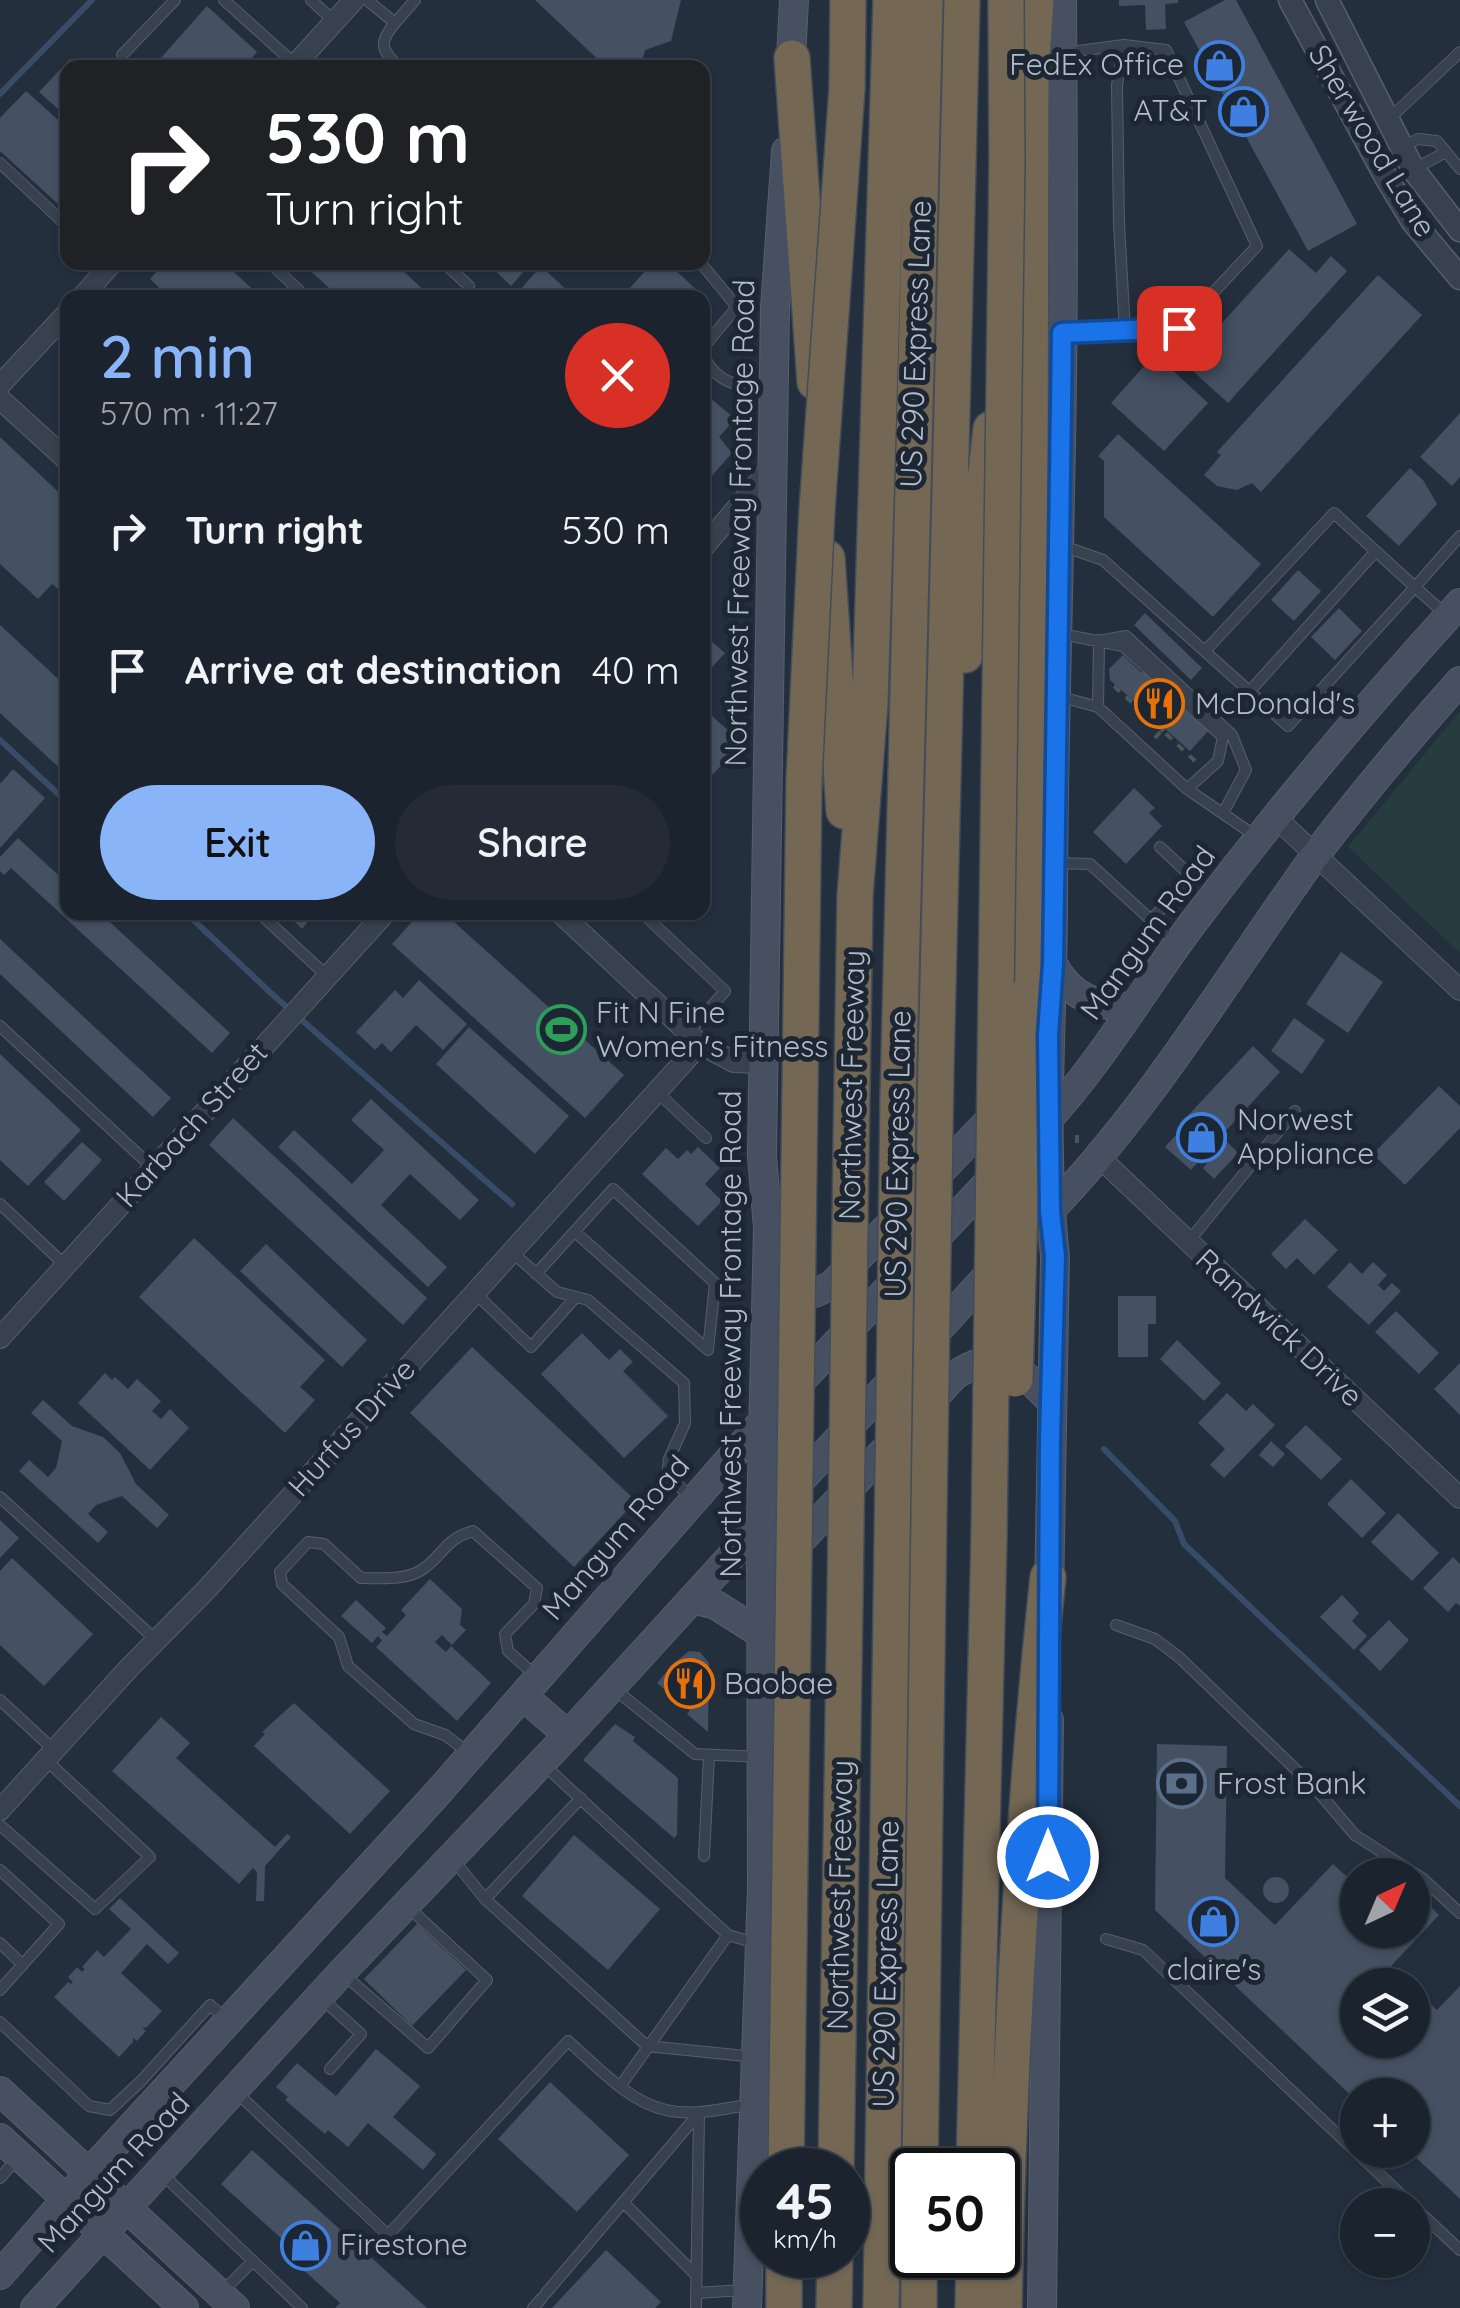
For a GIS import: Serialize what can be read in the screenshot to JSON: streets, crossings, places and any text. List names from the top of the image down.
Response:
{
  "streets": {
    "highway": ["US 290 Express Lane", "Northwest Freeway"],
    "main road": ["Northwest Freeway Frontage Road", "Mangum Road"],
    "street": [
      "Sherwood Lane",
      "Karbach Street",
      "Randwick Drive",
      "Hurfus Drive"
    ]
  },
  "crossings": [
    ["Northwest Freeway Frontage Road", "Mangum Road"],
    ["Mangum Road", "Randwick Drive"]
  ],
  "places": {
    "shop": [
      "FedEx Office",
      "AT&T",
      "Norwest Appliance",
      "claire's",
      "Firestone"
    ],
    "restaurant": ["McDonald's", "Baobae"],
    "sports": ["Fit N Fine Women's Fitness"],
    "bank": ["Frost Bank"]
  },
  "north": "top right",
  "page": {
    "turn": ["530 m", "Turn right"],
    "heading": ["2 min", "570 m · 11:27"],
    "list": [
      {
        "name": "Turn right",
        "value": "530 m"
      },
      {
        "name": "Arrive at destination",
        "value": "40 m"
      }
    ],
    "buttons": ["Exit", "Share"],
    "map_buttons": ["+", "−"],
    "speed": "45 km/h",
    "limit": "50"
  }
}
